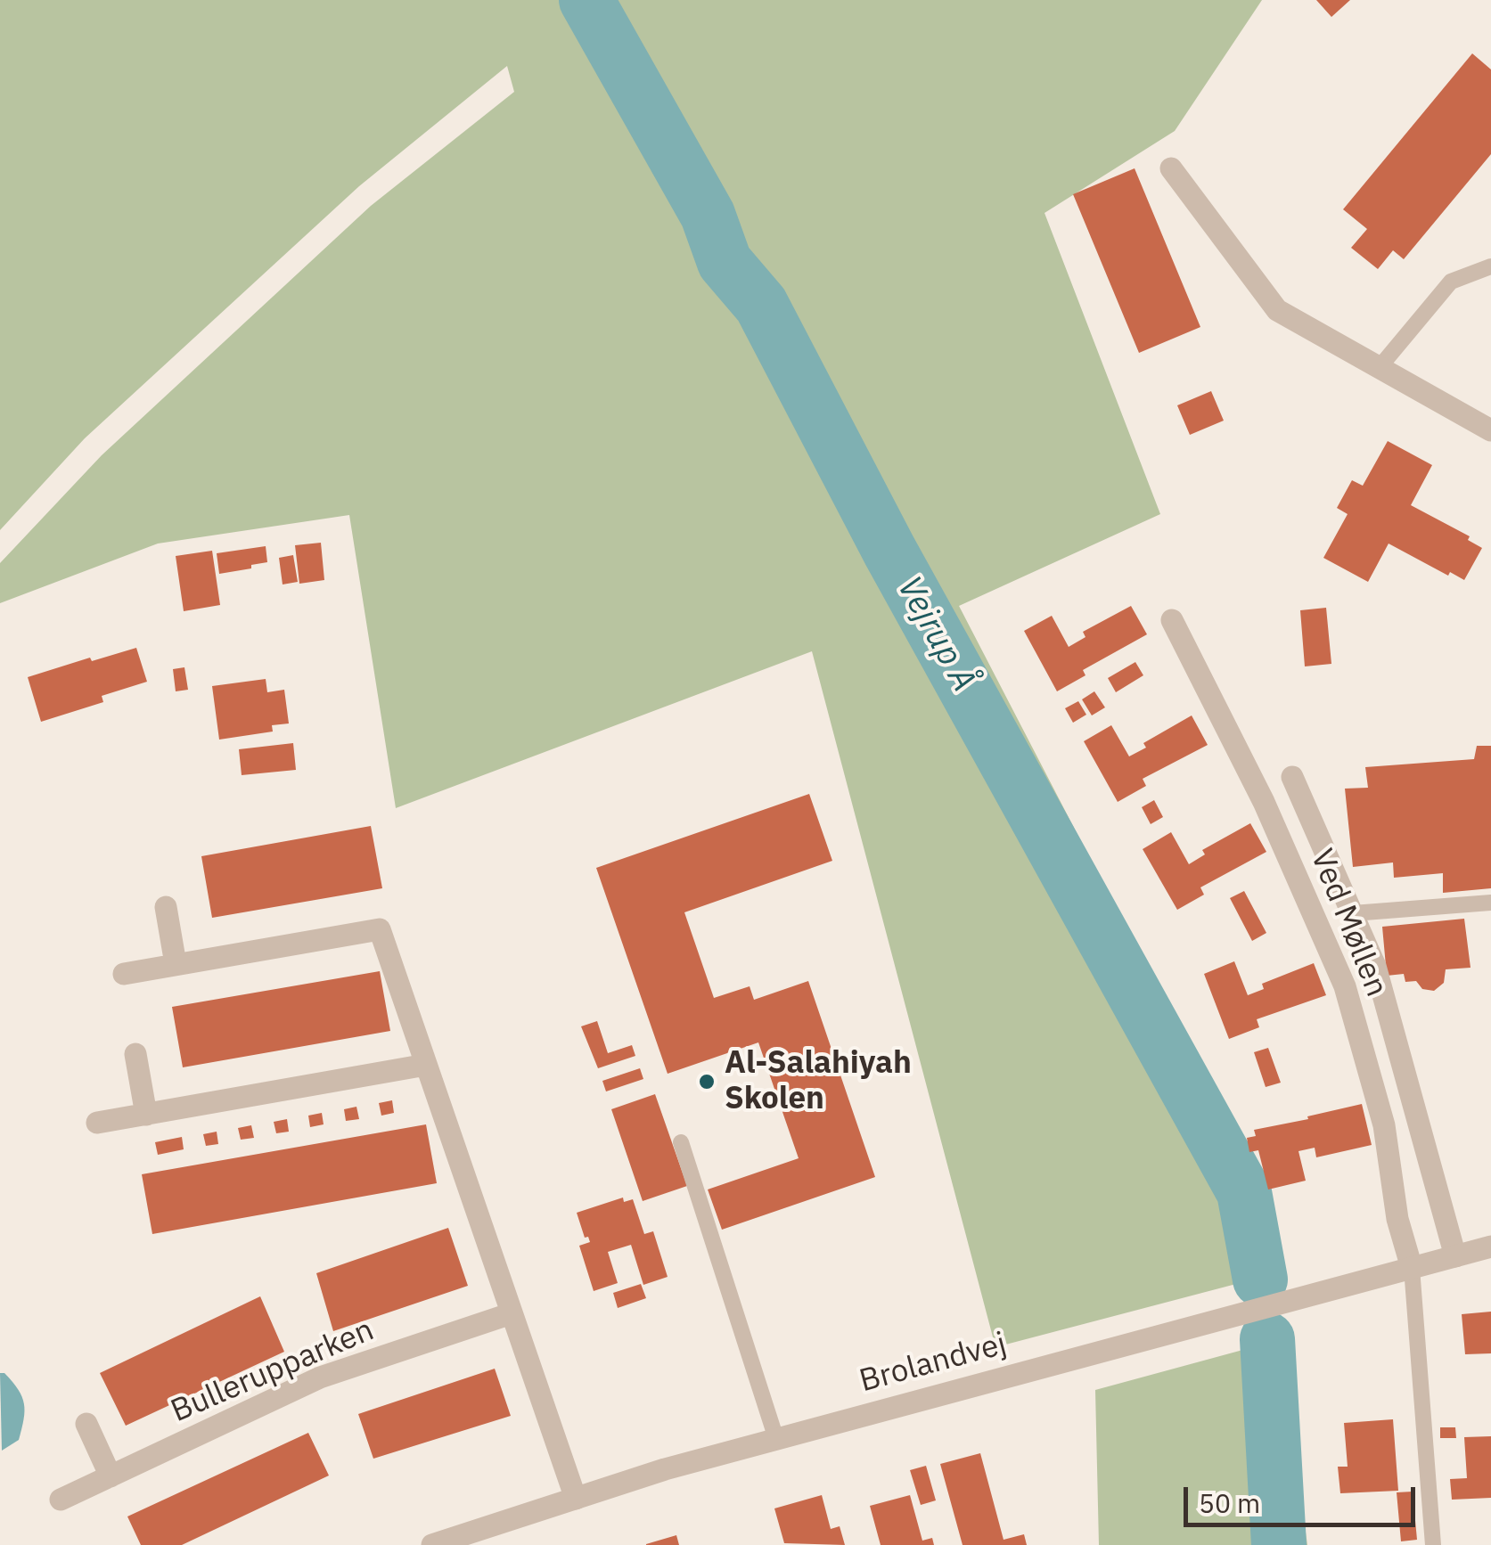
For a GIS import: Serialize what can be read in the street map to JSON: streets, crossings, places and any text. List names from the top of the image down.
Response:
{
  "streets": {
    "street": ["Ved Møllen", "Brolandvej", "Bullerupparken"]
  },
  "crossings": [
    ["Ved Møllen", "Brolandvej"]
  ],
  "water": ["Vejrup Å"],
  "places": ["Al-Salahiyah Skolen"],
  "scale_bar": "50 m"
}
